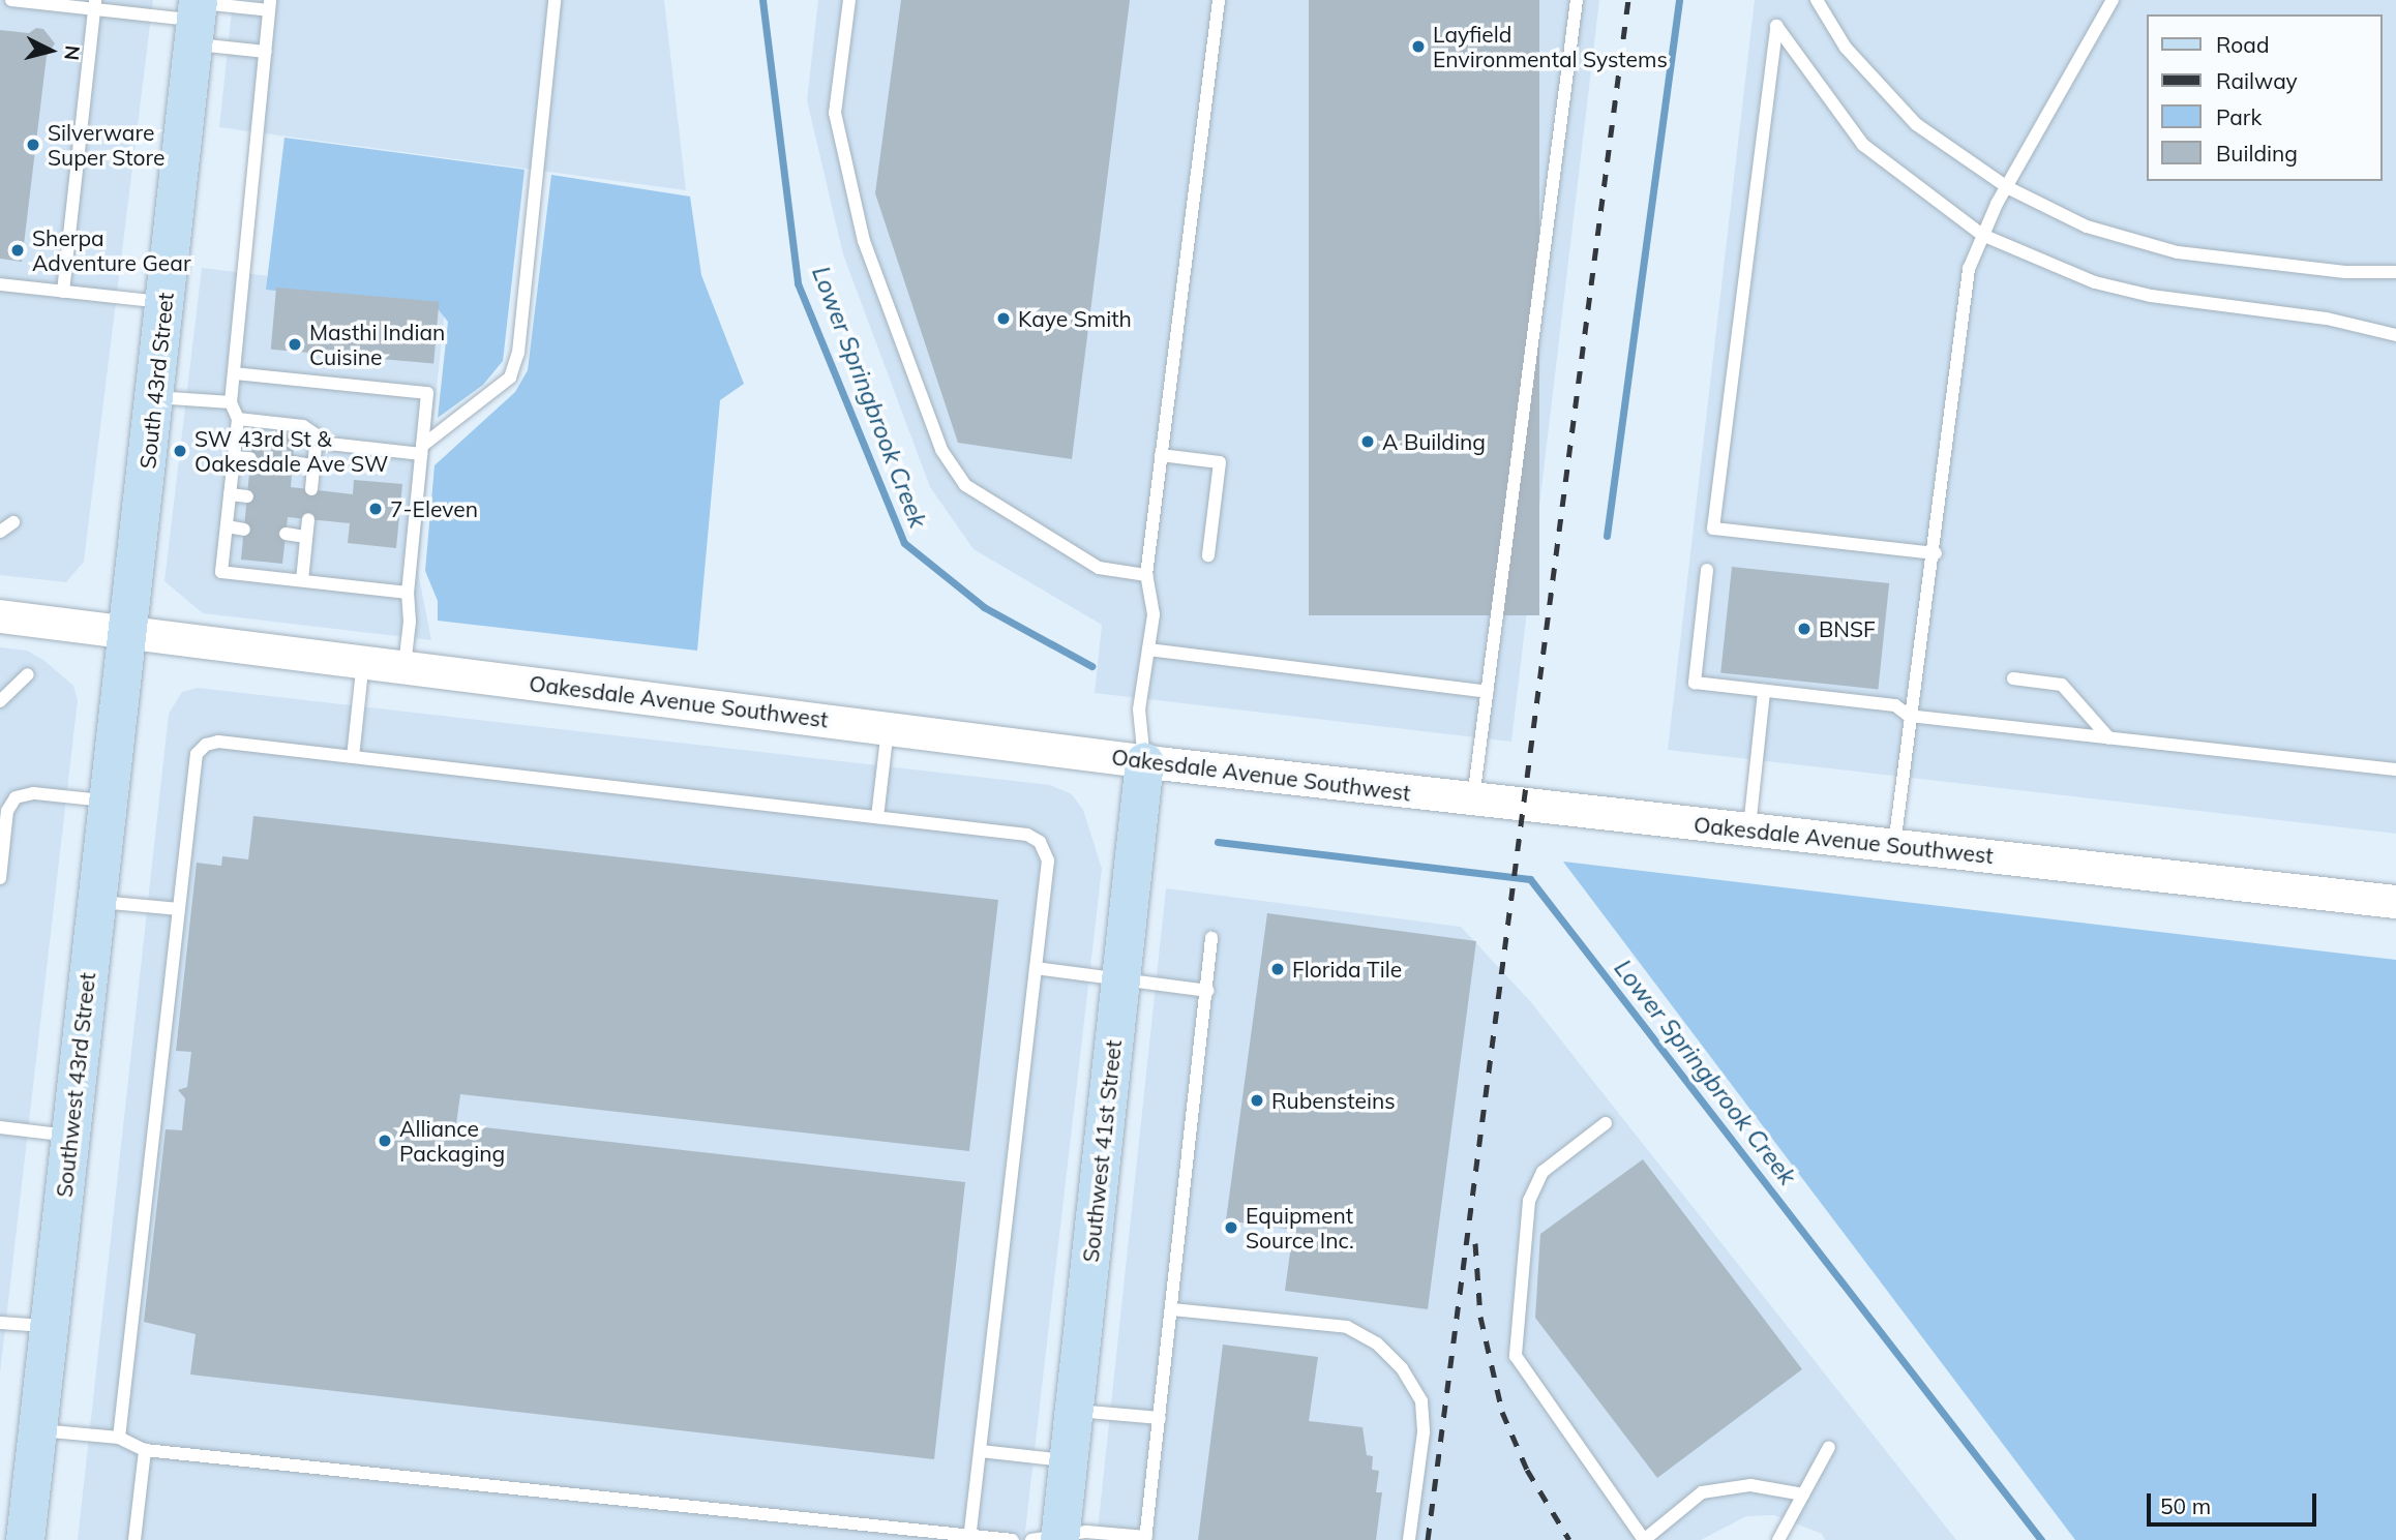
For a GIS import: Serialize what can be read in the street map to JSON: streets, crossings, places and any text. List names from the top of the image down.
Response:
{
  "streets": {
    "main road": ["South 43rd Street", "Southwest 43rd Street", "Southwest 41st Street"],
    "street": ["Oakesdale Avenue Southwest"]
  },
  "crossings": [
    ["South 43rd Street", "Oakesdale Avenue Southwest"],
    ["South 43rd Street", "Southwest 43rd Street"],
    ["Oakesdale Avenue Southwest", "Southwest 43rd Street"],
    ["Oakesdale Avenue Southwest", "Southwest 41st Street"]
  ],
  "water": ["Lower Springbrook Creek"],
  "places": [
    "Layfield Environmental Systems",
    "Silverware Super Store",
    "Sherpa Adventure Gear",
    "Kaye Smith",
    "Masthi Indian Cuisine",
    "A Building",
    "SW 43rd St & Oakesdale Ave SW",
    "7-Eleven",
    "BNSF",
    "Florida Tile",
    "Rubensteins",
    "Alliance Packaging",
    "Equipment Source Inc."
  ],
  "legend": [
    "Road",
    "Railway",
    "Park",
    "Building"
  ],
  "scale_bar": "50 m",
  "north": "right"
}
